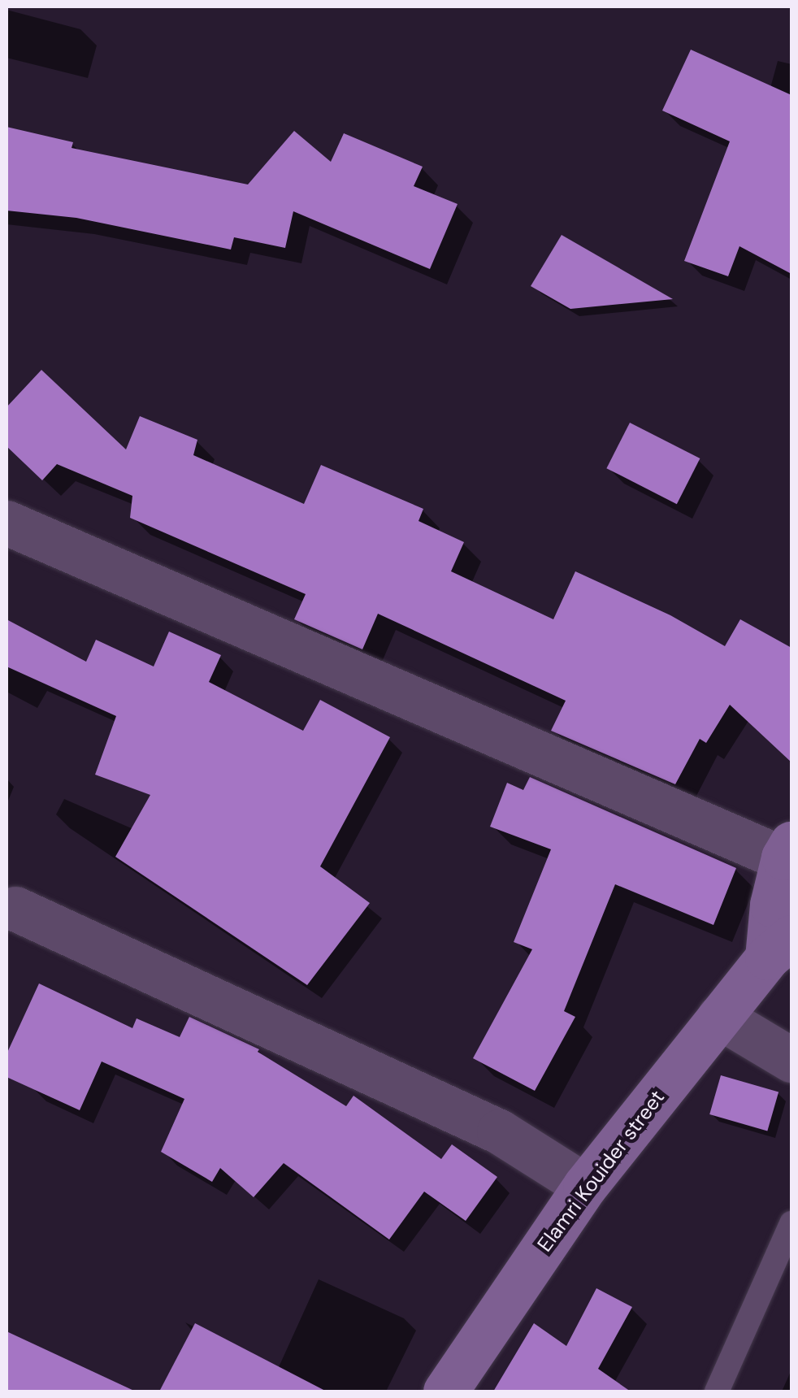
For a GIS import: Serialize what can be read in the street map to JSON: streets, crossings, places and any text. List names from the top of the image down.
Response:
{
  "streets": {
    "street": ["Elamri Kouider street"]
  }
}
